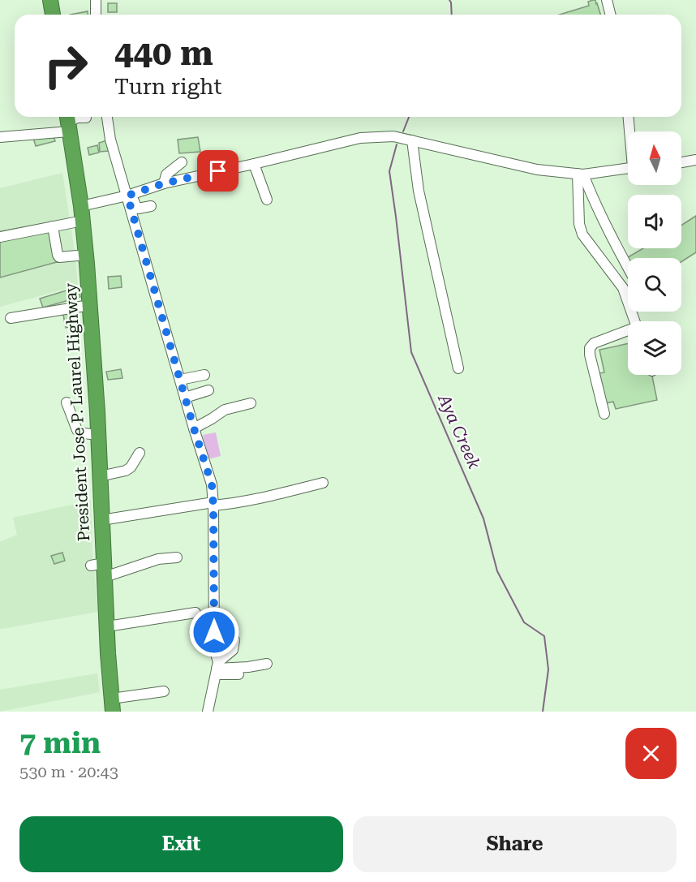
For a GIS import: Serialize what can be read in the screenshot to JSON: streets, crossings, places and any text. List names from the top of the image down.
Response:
{
  "streets": {
    "highway": ["President Jose P. Laurel Highway"]
  },
  "water": ["Aya Creek"],
  "north": "top",
  "page": {
    "turn": ["440 m", "Turn right"],
    "heading": ["7 min", "530 m · 20:43"],
    "buttons": ["Exit", "Share"]
  }
}
